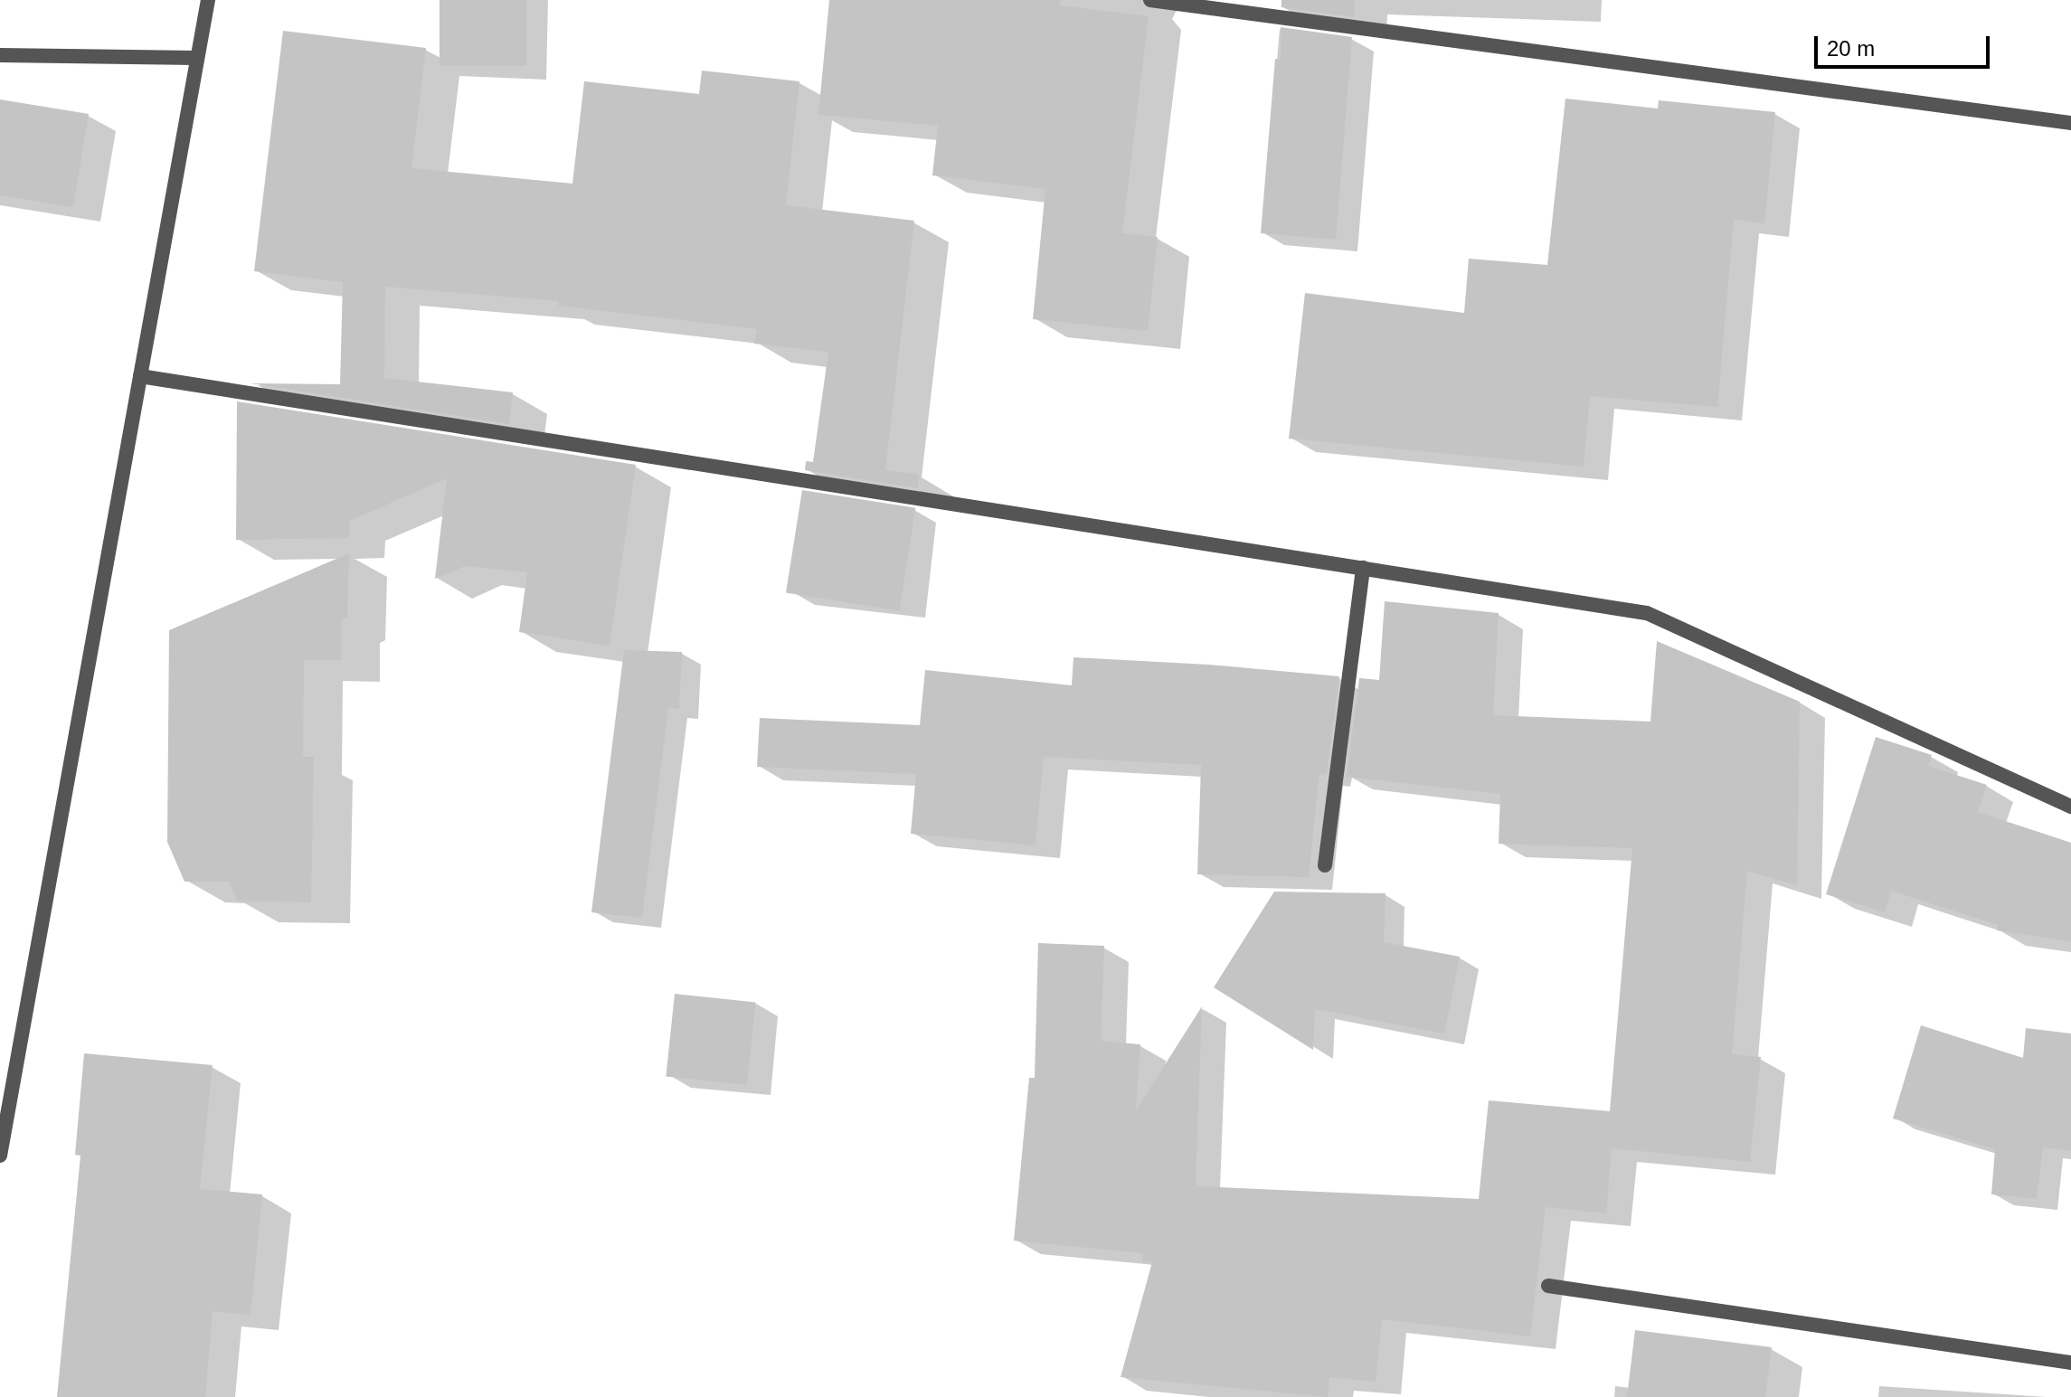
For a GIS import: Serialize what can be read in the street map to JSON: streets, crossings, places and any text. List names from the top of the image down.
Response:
{
  "scale_bar": "20 m"
}
